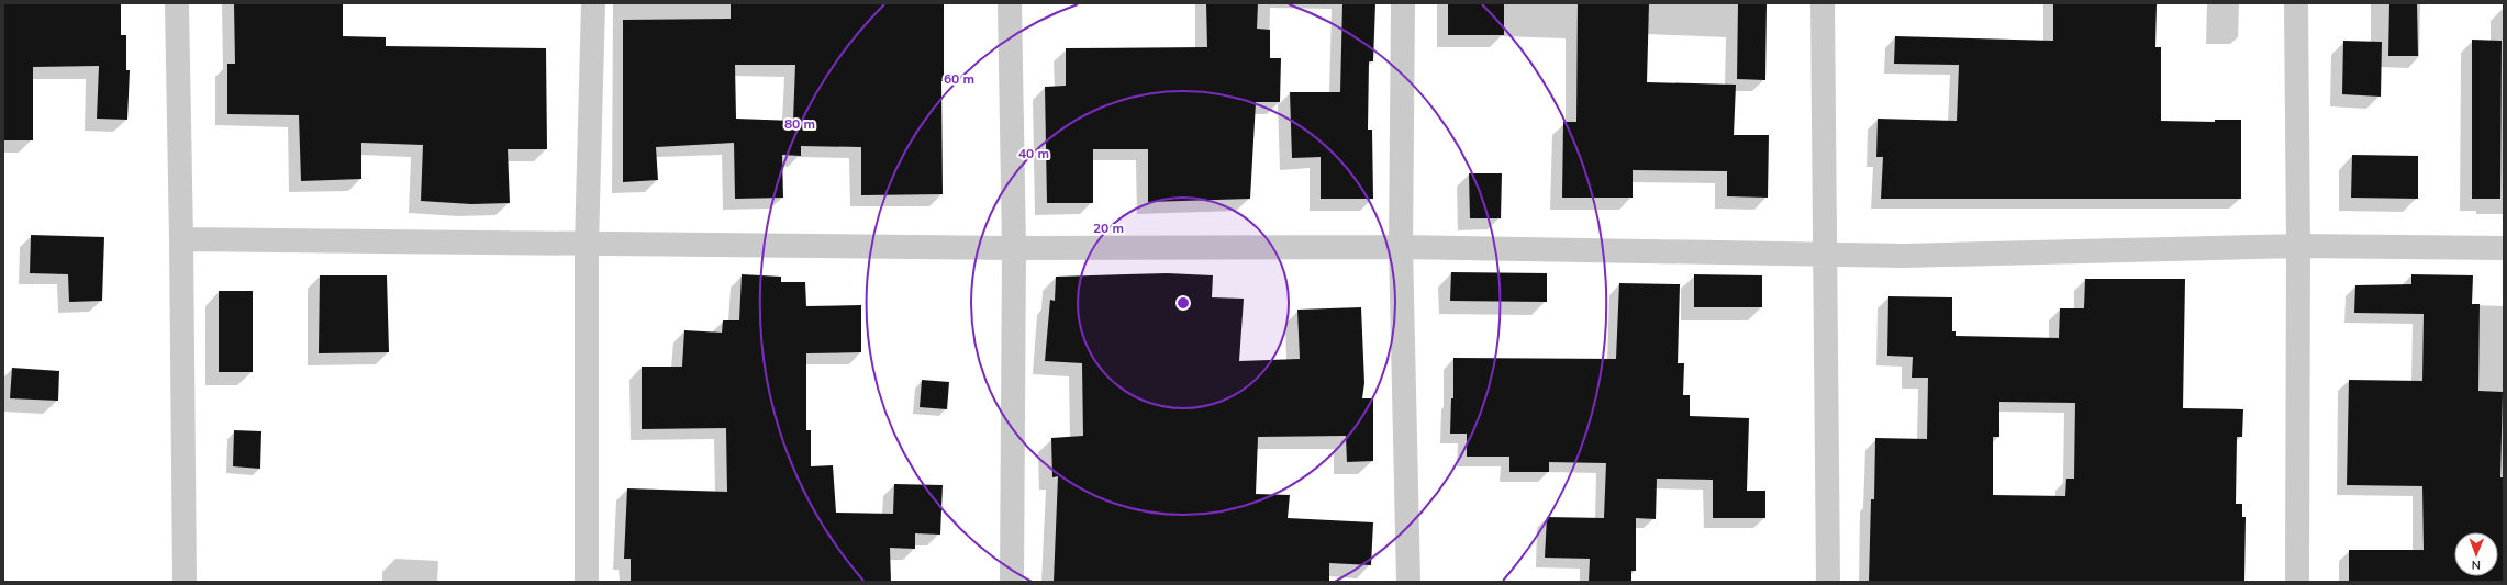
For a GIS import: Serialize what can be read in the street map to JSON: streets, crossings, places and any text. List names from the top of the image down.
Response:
{
  "north": "bottom",
  "rings": [
    "60 m",
    "80 m",
    "40 m",
    "20 m"
  ]
}
